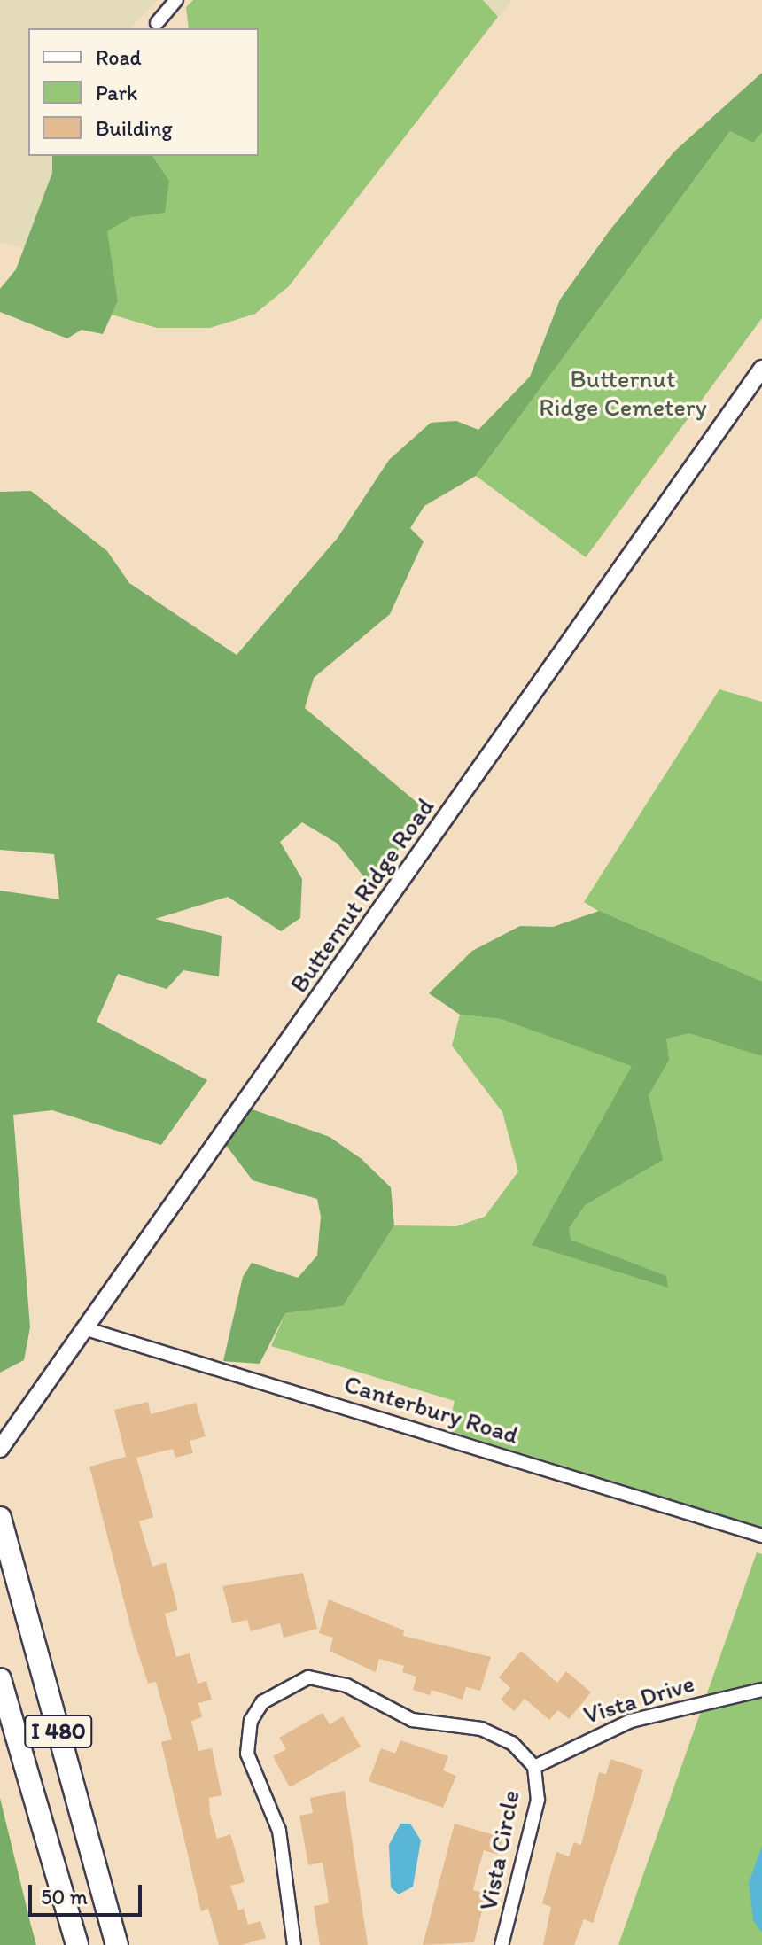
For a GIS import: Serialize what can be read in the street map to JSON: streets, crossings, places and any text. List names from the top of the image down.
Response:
{
  "streets": {
    "highway": ["I 480"],
    "street": [
      "Butternut Ridge Road",
      "Canterbury Road",
      "Vista Drive",
      "Vista Circle"
    ]
  },
  "crossings": [
    ["Butternut Ridge Road", "Canterbury Road"],
    ["Vista Drive", "Vista Circle"]
  ],
  "parks": ["Butternut Ridge Cemetery"],
  "legend": ["Road", "Park", "Building"],
  "scale_bar": "50 m"
}
